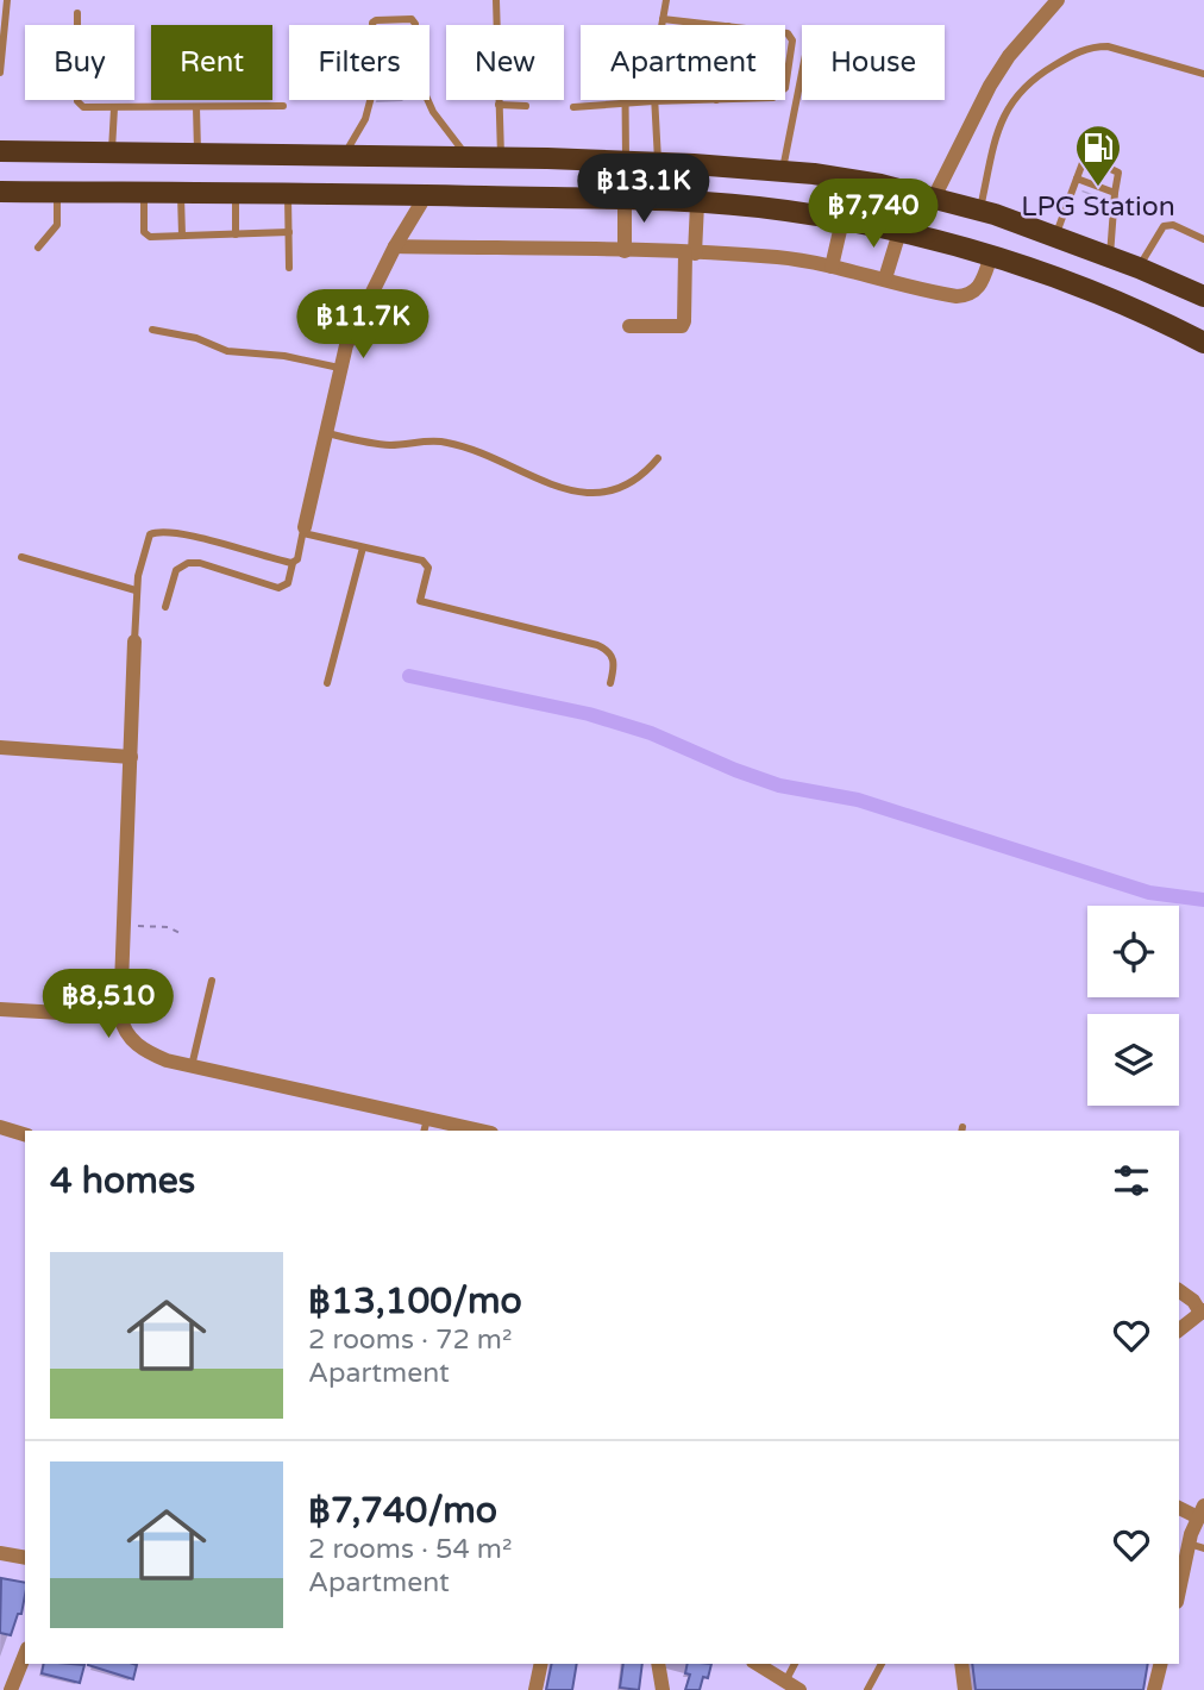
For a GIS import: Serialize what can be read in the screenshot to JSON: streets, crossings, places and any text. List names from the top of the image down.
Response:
{
  "places": {
    "fuel station": ["LPG Station"]
  },
  "page": {
    "chip": [
      "Buy",
      "Rent",
      "Filters",
      "New",
      "Apartment",
      "House"
    ],
    "price": [
      "฿13.1K",
      "฿7,740",
      "฿11.7K",
      "฿8,510"
    ],
    "heading": "4 homes",
    "list": [
      {
        "name": "฿13,100/mo",
        "note": "2 rooms · 72 m² · Apartment"
      },
      {
        "name": "฿7,740/mo",
        "note": "2 rooms · 54 m² · Apartment"
      }
    ]
  }
}
